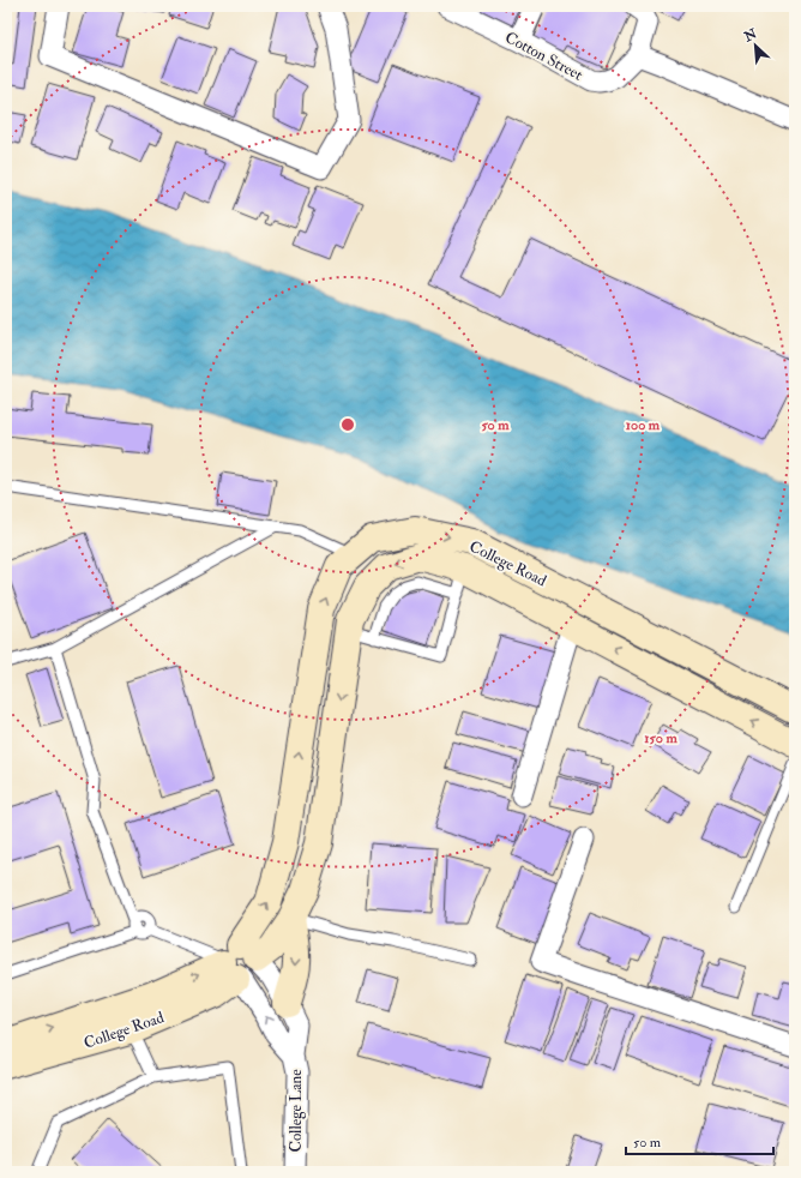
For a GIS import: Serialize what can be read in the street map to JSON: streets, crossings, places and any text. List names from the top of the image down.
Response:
{
  "streets": {
    "main road": ["College Road"],
    "street": ["Cotton Street", "College Lane"]
  },
  "crossings": [
    ["College Road", "College Lane"]
  ],
  "one_way": ["College Lane"],
  "scale_bar": "50 m",
  "north": "top left",
  "rings": ["50 m", "100 m", "150 m"]
}
